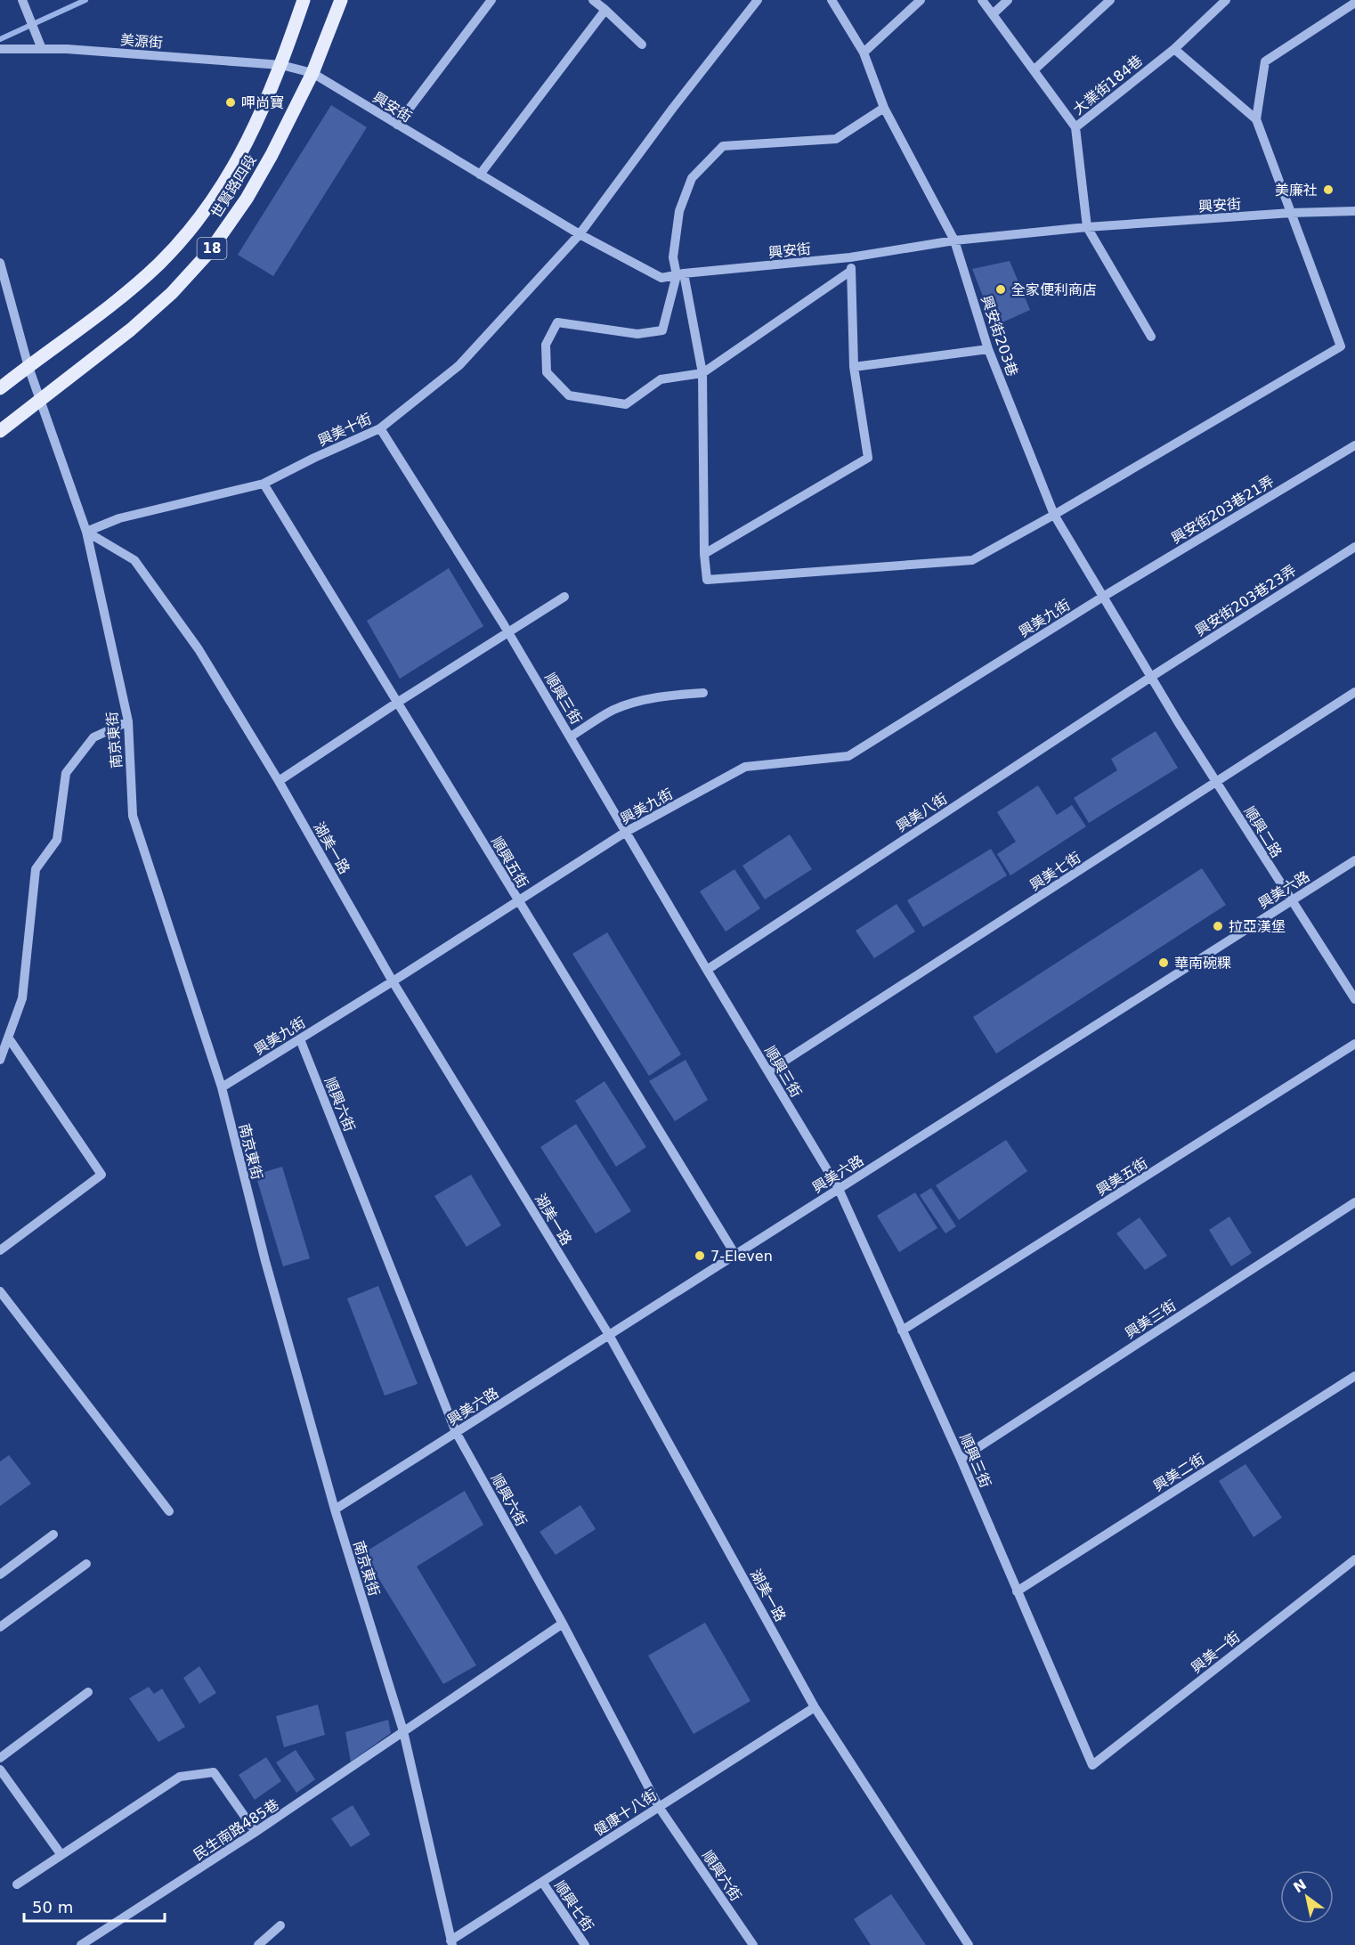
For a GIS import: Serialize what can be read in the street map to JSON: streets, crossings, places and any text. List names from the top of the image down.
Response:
{
  "streets": {
    "main road": ["世賢路四段", "18"],
    "street": [
      "美源街",
      "大業街184巷",
      "興安街",
      "興安街203巷",
      "興美十街",
      "興安街203巷21弄",
      "興安街203巷23弄",
      "興美九街",
      "順興三街",
      "南京東街",
      "興美八街",
      "順興二路",
      "湖美一路",
      "順興五街",
      "興美七街",
      "興美六路",
      "順興六街",
      "興美五街",
      "興美三街",
      "興美二街",
      "興美一街",
      "健康十八街",
      "民生南路485巷",
      "順興七街"
    ]
  },
  "crossings": [
    ["美源街", "興安街"],
    ["美源街", "世賢路四段"],
    ["興安街", "世賢路四段"],
    ["興安街", "興安街203巷"],
    ["興安街", "興美十街"],
    ["世賢路四段", "南京東街"],
    ["興安街203巷", "興安街203巷21弄"],
    ["興安街203巷", "興安街203巷23弄"],
    ["興安街203巷", "興美九街"],
    ["興安街203巷", "興美八街"],
    ["興安街203巷", "順興二路"],
    ["興美十街", "順興三街"],
    ["興美十街", "南京東街"],
    ["興美十街", "湖美一路"],
    ["興美十街", "順興五街"],
    ["興安街203巷21弄", "興美九街"],
    ["興安街203巷23弄", "興美八街"],
    ["興安街203巷23弄", "順興二路"],
    ["興美九街", "順興三街"],
    ["興美九街", "南京東街"],
    ["興美九街", "湖美一路"],
    ["興美九街", "順興五街"],
    ["興美九街", "順興六街"],
    ["順興三街", "興美八街"],
    ["順興三街", "興美七街"],
    ["順興三街", "興美六路"],
    ["順興三街", "興美五街"],
    ["順興三街", "興美三街"],
    ["順興三街", "興美二街"],
    ["順興三街", "興美一街"],
    ["南京東街", "湖美一路"],
    ["南京東街", "興美六路"],
    ["南京東街", "健康十八街"],
    ["南京東街", "民生南路485巷"],
    ["興美八街", "順興二路"],
    ["順興二路", "興美七街"],
    ["順興二路", "興美六路"],
    ["湖美一路", "興美六路"],
    ["湖美一路", "健康十八街"],
    ["順興五街", "興美六路"],
    ["興美六路", "順興六街"],
    ["順興六街", "健康十八街"],
    ["順興六街", "民生南路485巷"],
    ["健康十八街", "順興七街"]
  ],
  "places": [
    "呷尚寶",
    "美廉社",
    "全家便利商店",
    "拉亞漢堡",
    "華南碗粿",
    "7-Eleven"
  ],
  "scale_bar": "50 m",
  "north": "top left"
}
